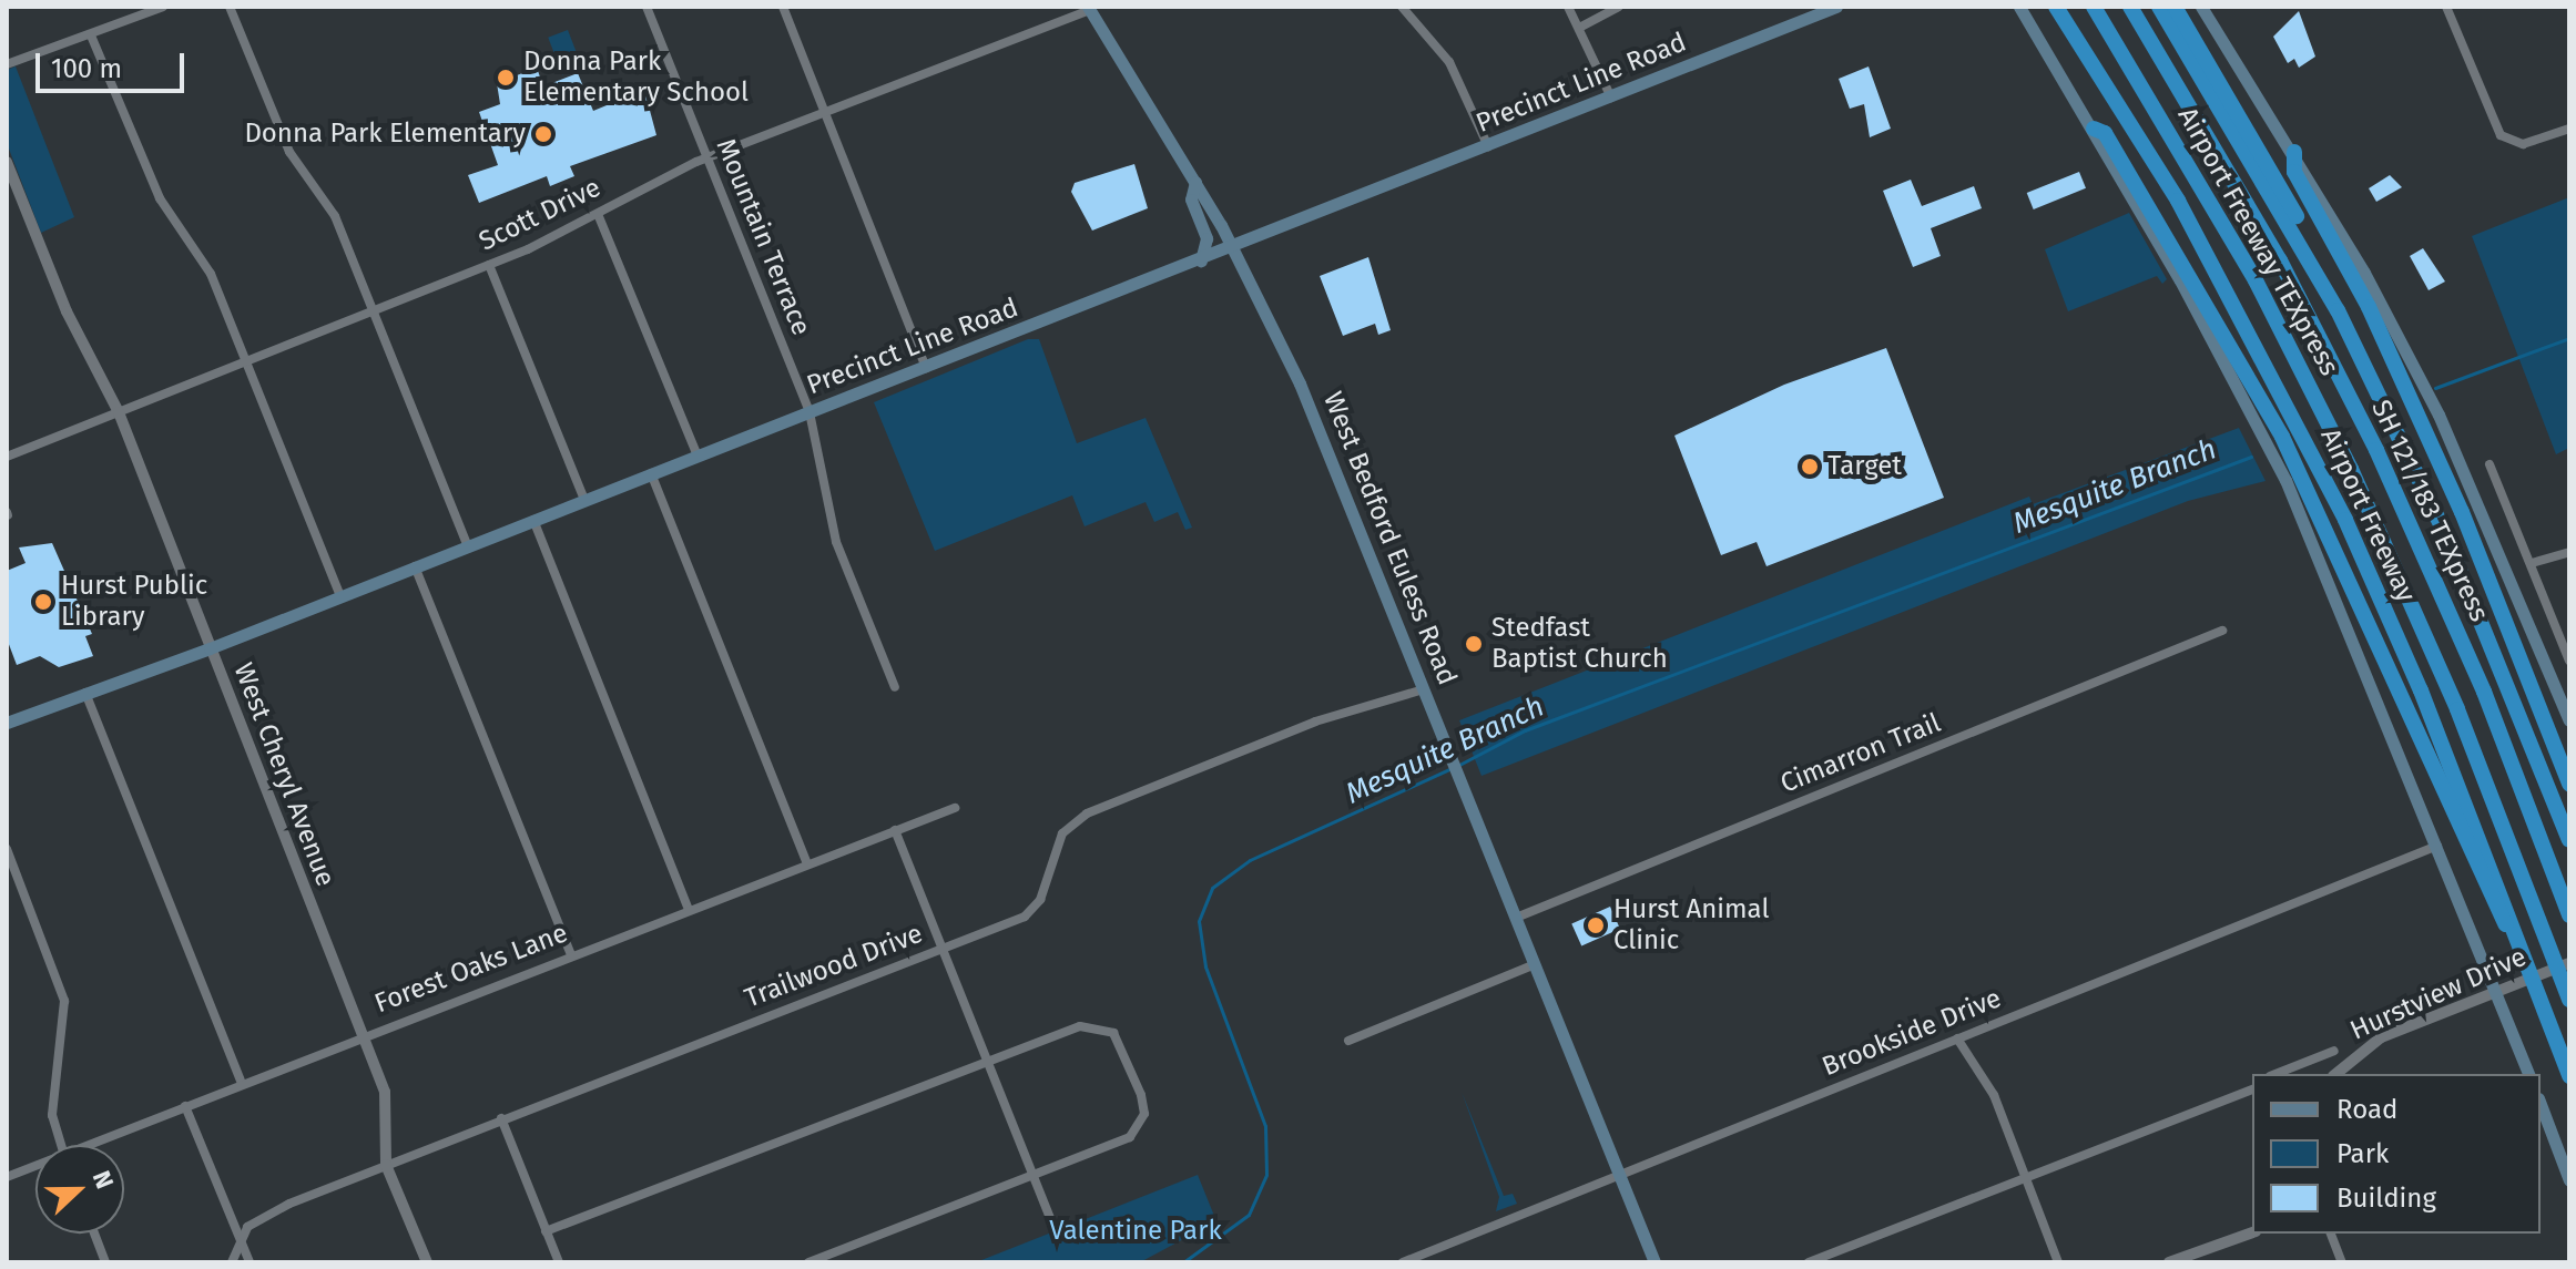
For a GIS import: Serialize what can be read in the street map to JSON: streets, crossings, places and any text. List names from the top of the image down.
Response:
{
  "streets": {
    "highway": ["Airport Freeway TEXpress", "SH 121/183 TEXpress", "Airport Freeway"],
    "main road": ["Precinct Line Road", "West Bedford Euless Road"],
    "street": [
      "Scott Drive",
      "Mountain Terrace",
      "Cimarron Trail",
      "West Cheryl Avenue",
      "Trailwood Drive",
      "Forest Oaks Lane",
      "Hurstview Drive",
      "Brookside Drive"
    ]
  },
  "crossings": [
    ["Precinct Line Road", "Mountain Terrace"],
    ["Precinct Line Road", "West Bedford Euless Road"],
    ["Precinct Line Road", "West Cheryl Avenue"],
    ["Scott Drive", "Mountain Terrace"],
    ["Scott Drive", "West Bedford Euless Road"],
    ["Scott Drive", "West Cheryl Avenue"],
    ["West Bedford Euless Road", "Cimarron Trail"],
    ["West Bedford Euless Road", "Trailwood Drive"],
    ["West Bedford Euless Road", "Brookside Drive"],
    ["West Cheryl Avenue", "Trailwood Drive"],
    ["West Cheryl Avenue", "Forest Oaks Lane"]
  ],
  "water": ["Mesquite Branch"],
  "parks": ["Valentine Park"],
  "places": [
    "Donna Park Elementary School",
    "Donna Park Elementary",
    "Target",
    "Hurst Public Library",
    "Stedfast Baptist Church",
    "Hurst Animal Clinic"
  ],
  "legend": ["Road", "Park", "Building"],
  "scale_bar": "100 m",
  "north": "right"
}
